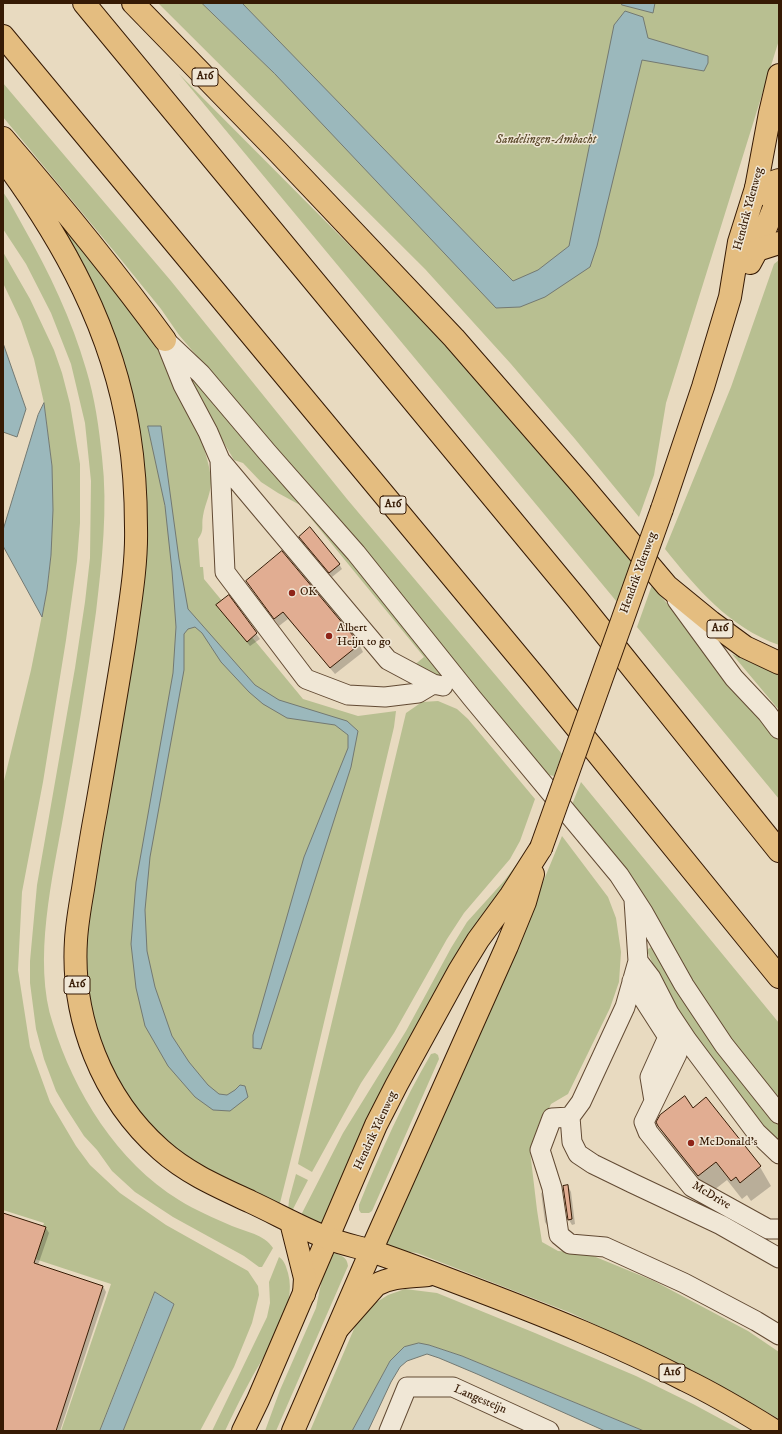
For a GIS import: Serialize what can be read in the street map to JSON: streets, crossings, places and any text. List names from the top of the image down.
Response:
{
  "streets": {
    "main road": ["A16", "Hendrik Ydenweg"],
    "lane": ["McDrive", "Langesteijn"]
  },
  "crossings": [
    ["A16", "Hendrik Ydenweg"]
  ],
  "parks": ["Sandelingen-Ambacht"],
  "places": ["OK", "Albert Heijn to go", "McDonald's"]
}
